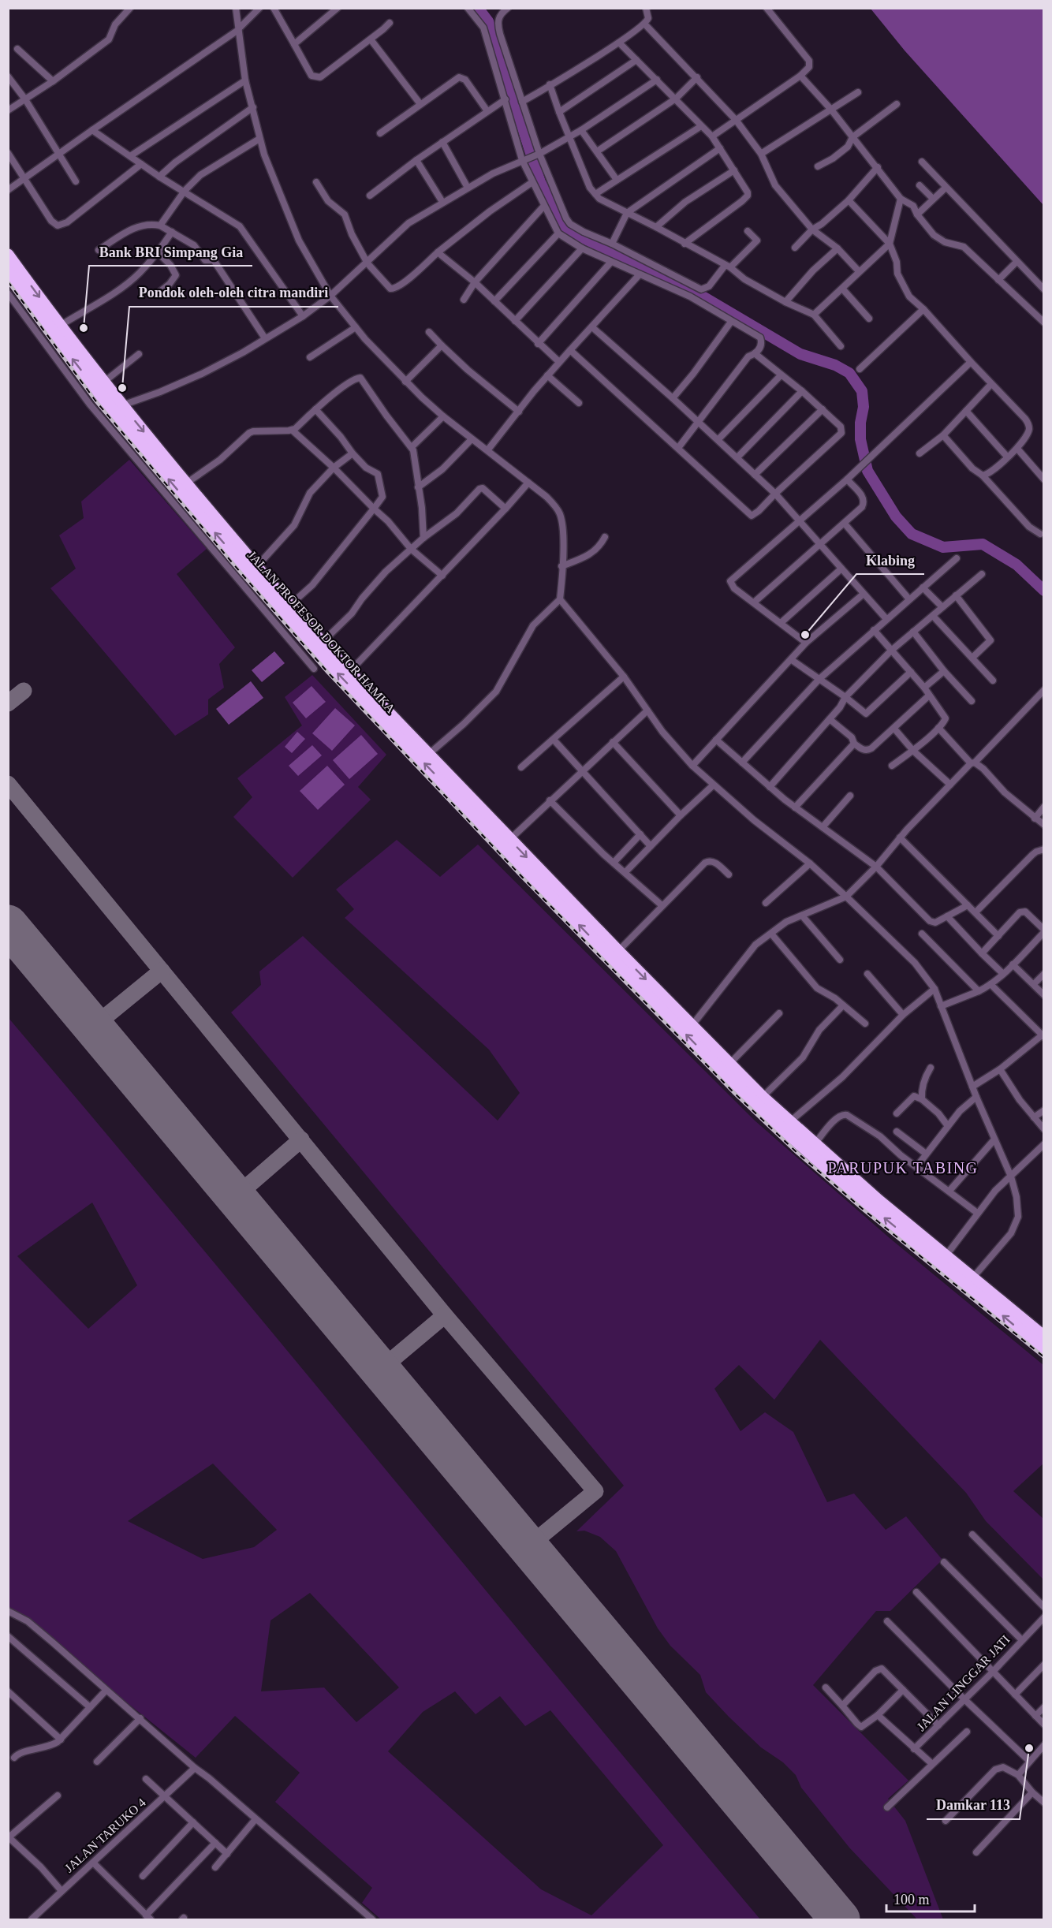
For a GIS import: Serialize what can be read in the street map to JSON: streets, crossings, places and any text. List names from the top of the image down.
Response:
{
  "streets": {
    "highway": ["JALAN PROFESOR DOKTOR HAMKA"],
    "street": ["JALAN LINGGAR JATI", "JALAN TARUKO 4"]
  },
  "districts": ["PARUPUK TABING"],
  "places": [
    "Bank BRI Simpang Gia",
    "Pondok oleh-oleh citra mandiri",
    "Klabing",
    "Damkar 113"
  ],
  "scale_bar": "100 m"
}
